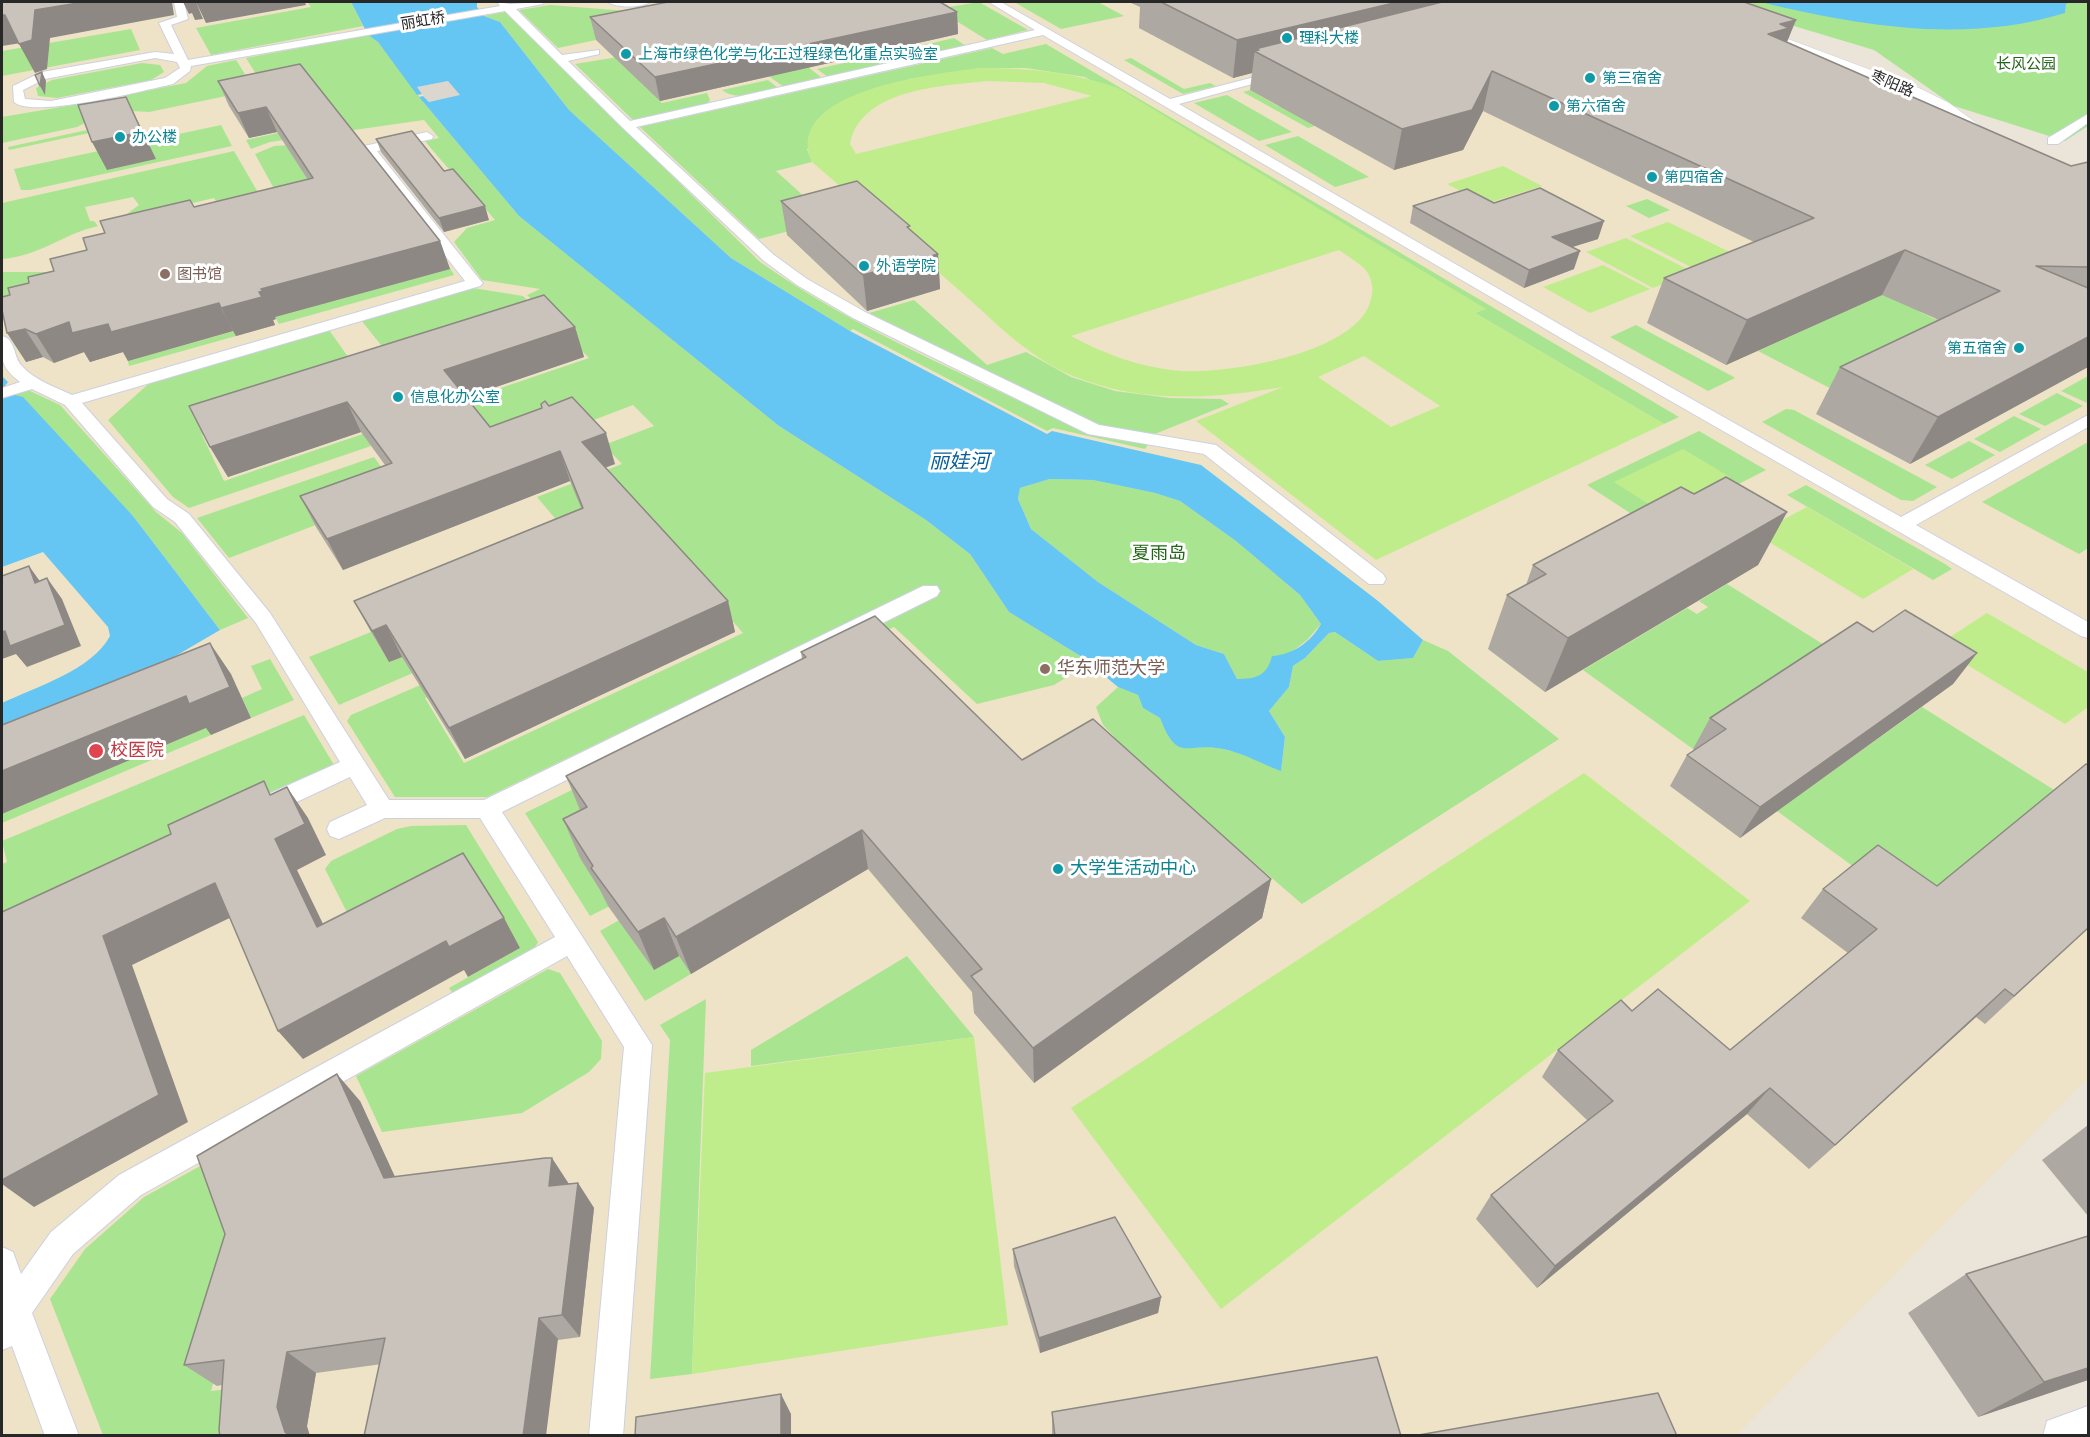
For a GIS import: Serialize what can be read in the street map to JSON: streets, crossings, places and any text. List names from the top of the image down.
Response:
{
  "streets": {
    "street": ["枣阳路"],
    "lane": ["丽虹桥"]
  },
  "water": ["丽娃河"],
  "parks": ["长风公园", "夏雨岛"],
  "places": [
    "理科大楼",
    "上海市绿色化学与化工过程绿色化重点实验室",
    "第三宿舍",
    "第六宿舍",
    "办公楼",
    "第四宿舍",
    "外语学院",
    "图书馆",
    "第五宿舍",
    "信息化办公室",
    "华东师范大学",
    "校医院",
    "大学生活动中心"
  ]
}
